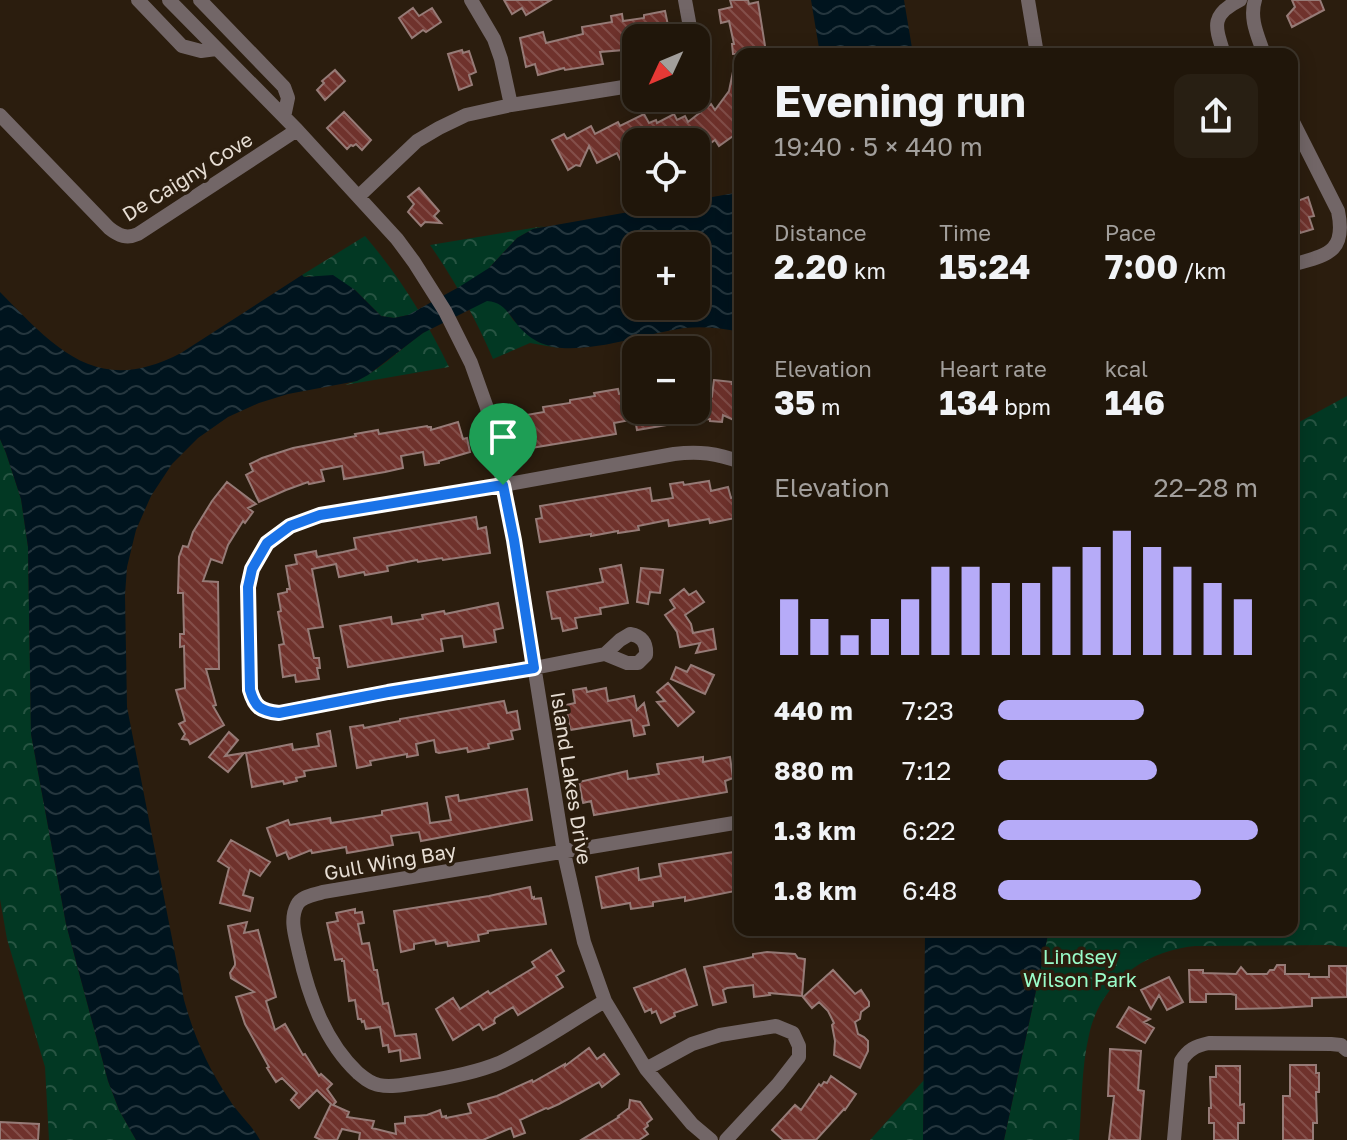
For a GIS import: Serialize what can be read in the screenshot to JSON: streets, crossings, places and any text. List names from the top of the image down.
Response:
{
  "streets": {
    "street": ["De Caigny Cove", "Island Lakes Drive", "Gull Wing Bay"]
  },
  "crossings": [
    ["De Caigny Cove", "Island Lakes Drive"],
    ["Island Lakes Drive", "Gull Wing Bay"]
  ],
  "parks": ["Lindsey Wilson Park"],
  "north": "bottom left",
  "page": {
    "map_buttons": ["+", "−"],
    "heading": ["Evening run", "19:40 · 5 × 440 m"],
    "stats": [
      ["Distance", "2.20 km"],
      ["Time", "15:24"],
      ["Pace", "7:00 /km"],
      ["Elevation", "35 m"],
      ["Heart rate", "134 bpm"],
      ["kcal", "146"]
    ],
    "chart": ["Elevation", "22–28 m"],
    "list": [
      {
        "name": "440 m",
        "note": "7:23"
      },
      {
        "name": "880 m",
        "note": "7:12"
      },
      {
        "name": "1.3 km",
        "note": "6:22"
      },
      {
        "name": "1.8 km",
        "note": "6:48"
      }
    ]
  }
}
